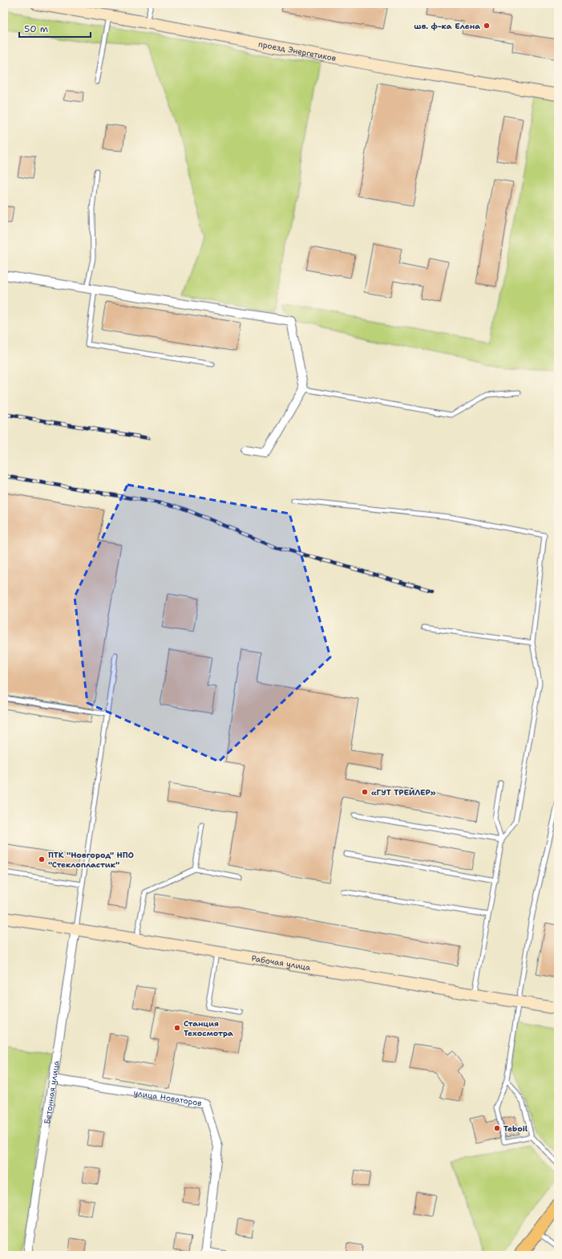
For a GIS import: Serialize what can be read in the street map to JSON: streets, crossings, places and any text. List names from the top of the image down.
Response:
{
  "streets": {
    "main road": ["проезд Энергетиков", "Рабочая улица"],
    "street": ["Бетонная улица", "улица Новаторов"]
  },
  "crossings": [
    ["Рабочая улица", "Бетонная улица"],
    ["Бетонная улица", "улица Новаторов"]
  ],
  "places": [
    "шв. ф-ка Елена",
    "«ГУТ ТРЕЙЛЕР»",
    "ПТК \"Новгород\" НПО \"Стеклопластик\"",
    "Станция Техосмотра",
    "Teboil"
  ],
  "scale_bar": "50 m"
}
